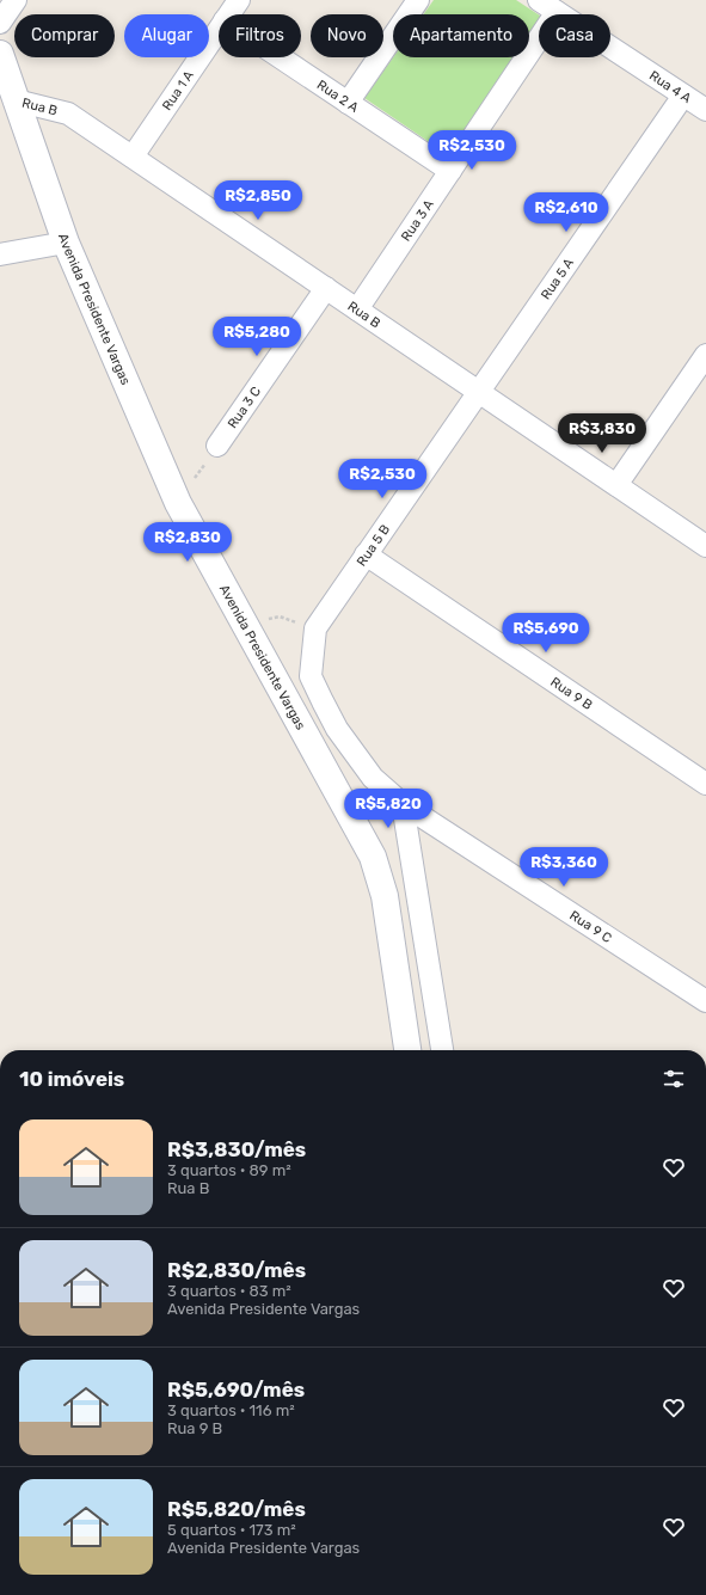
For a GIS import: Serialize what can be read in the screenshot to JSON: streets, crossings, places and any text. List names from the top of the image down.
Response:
{
  "streets": {
    "street": [
      "Rua 4 A",
      "Rua 1 A",
      "Rua 2 A",
      "Rua B",
      "Rua 3 A",
      "Rua 5 A",
      "Avenida Presidente Vargas",
      "Rua 3 C",
      "Rua 5 B",
      "Rua 9 B",
      "Rua 9 C"
    ]
  },
  "crossings": [
    ["Rua 4 A", "Rua 3 A"],
    ["Rua 4 A", "Rua 5 A"],
    ["Rua 1 A", "Rua B"],
    ["Rua 2 A", "Rua 3 A"],
    ["Rua B", "Rua 3 A"],
    ["Rua B", "Rua 5 A"],
    ["Rua B", "Avenida Presidente Vargas"],
    ["Rua B", "Rua 3 C"],
    ["Rua B", "Rua 5 B"],
    ["Rua 5 A", "Rua 5 B"],
    ["Rua 5 B", "Rua 9 B"],
    ["Rua 5 B", "Rua 9 C"]
  ],
  "page": {
    "chip": [
      "Comprar",
      "Alugar",
      "Filtros",
      "Novo",
      "Apartamento",
      "Casa"
    ],
    "price": [
      "R$2,530",
      "R$2,850",
      "R$2,610",
      "R$5,280",
      "R$3,830",
      "R$2,530",
      "R$2,830",
      "R$5,690",
      "R$5,820",
      "R$3,360"
    ],
    "heading": "10 imóveis",
    "list": [
      {
        "name": "R$3,830/mês",
        "note": "3 quartos · 89 m² · Rua B"
      },
      {
        "name": "R$2,830/mês",
        "note": "3 quartos · 83 m² · Avenida Presidente Vargas"
      },
      {
        "name": "R$5,690/mês",
        "note": "3 quartos · 116 m² · Rua 9 B"
      },
      {
        "name": "R$5,820/mês",
        "note": "5 quartos · 173 m² · Avenida Presidente Vargas"
      }
    ]
  }
}
